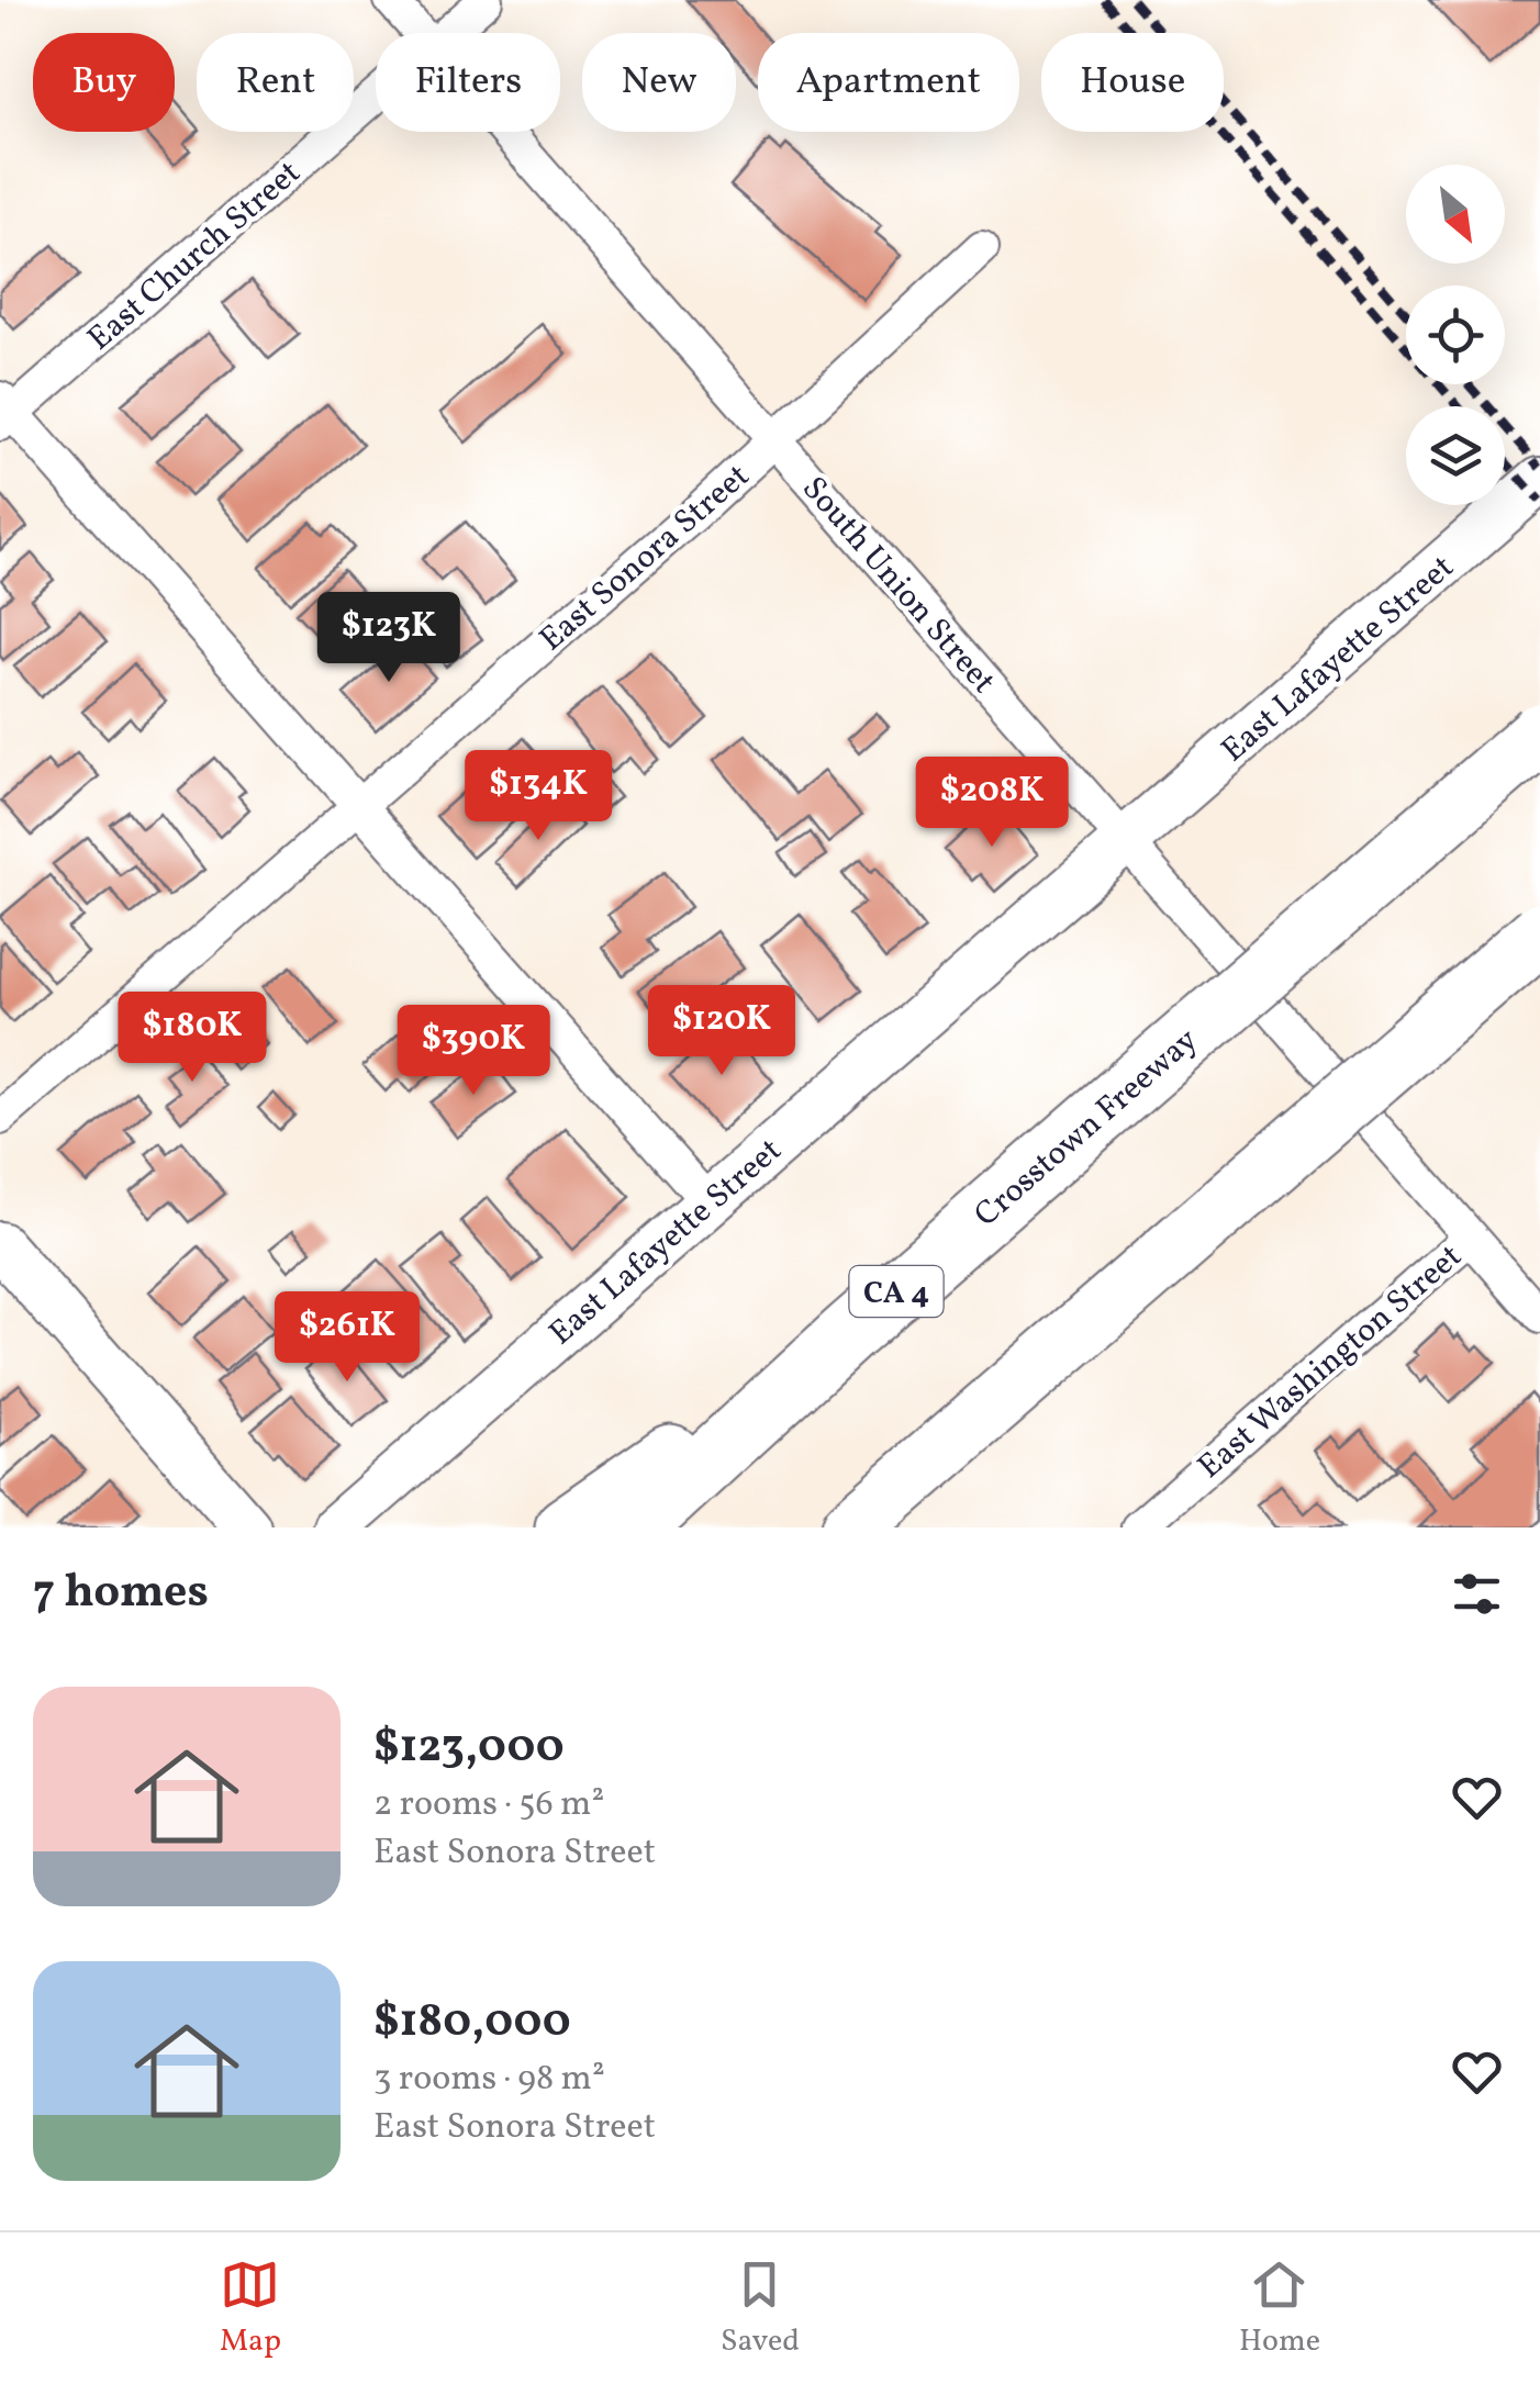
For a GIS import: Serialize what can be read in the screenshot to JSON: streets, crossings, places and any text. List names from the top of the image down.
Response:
{
  "streets": {
    "highway": ["Crosstown Freeway", "CA 4"],
    "street": [
      "East Church Street",
      "East Sonora Street",
      "South Union Street",
      "East Lafayette Street",
      "East Washington Street"
    ]
  },
  "crossings": [
    ["East Sonora Street", "South Union Street"],
    ["South Union Street", "East Lafayette Street"],
    ["South Union Street", "East Washington Street"]
  ],
  "north": "bottom right",
  "page": {
    "chip": [
      "Buy",
      "Rent",
      "Filters",
      "New",
      "Apartment",
      "House"
    ],
    "price": [
      "$123K",
      "$134K",
      "$208K",
      "$120K",
      "$180K",
      "$390K",
      "$261K"
    ],
    "heading": "7 homes",
    "list": [
      {
        "name": "$123,000",
        "note": "2 rooms · 56 m² · East Sonora Street"
      },
      {
        "name": "$180,000",
        "note": "3 rooms · 98 m² · East Sonora Street"
      }
    ],
    "tabs": ["Map", "Saved", "Home"]
  }
}
